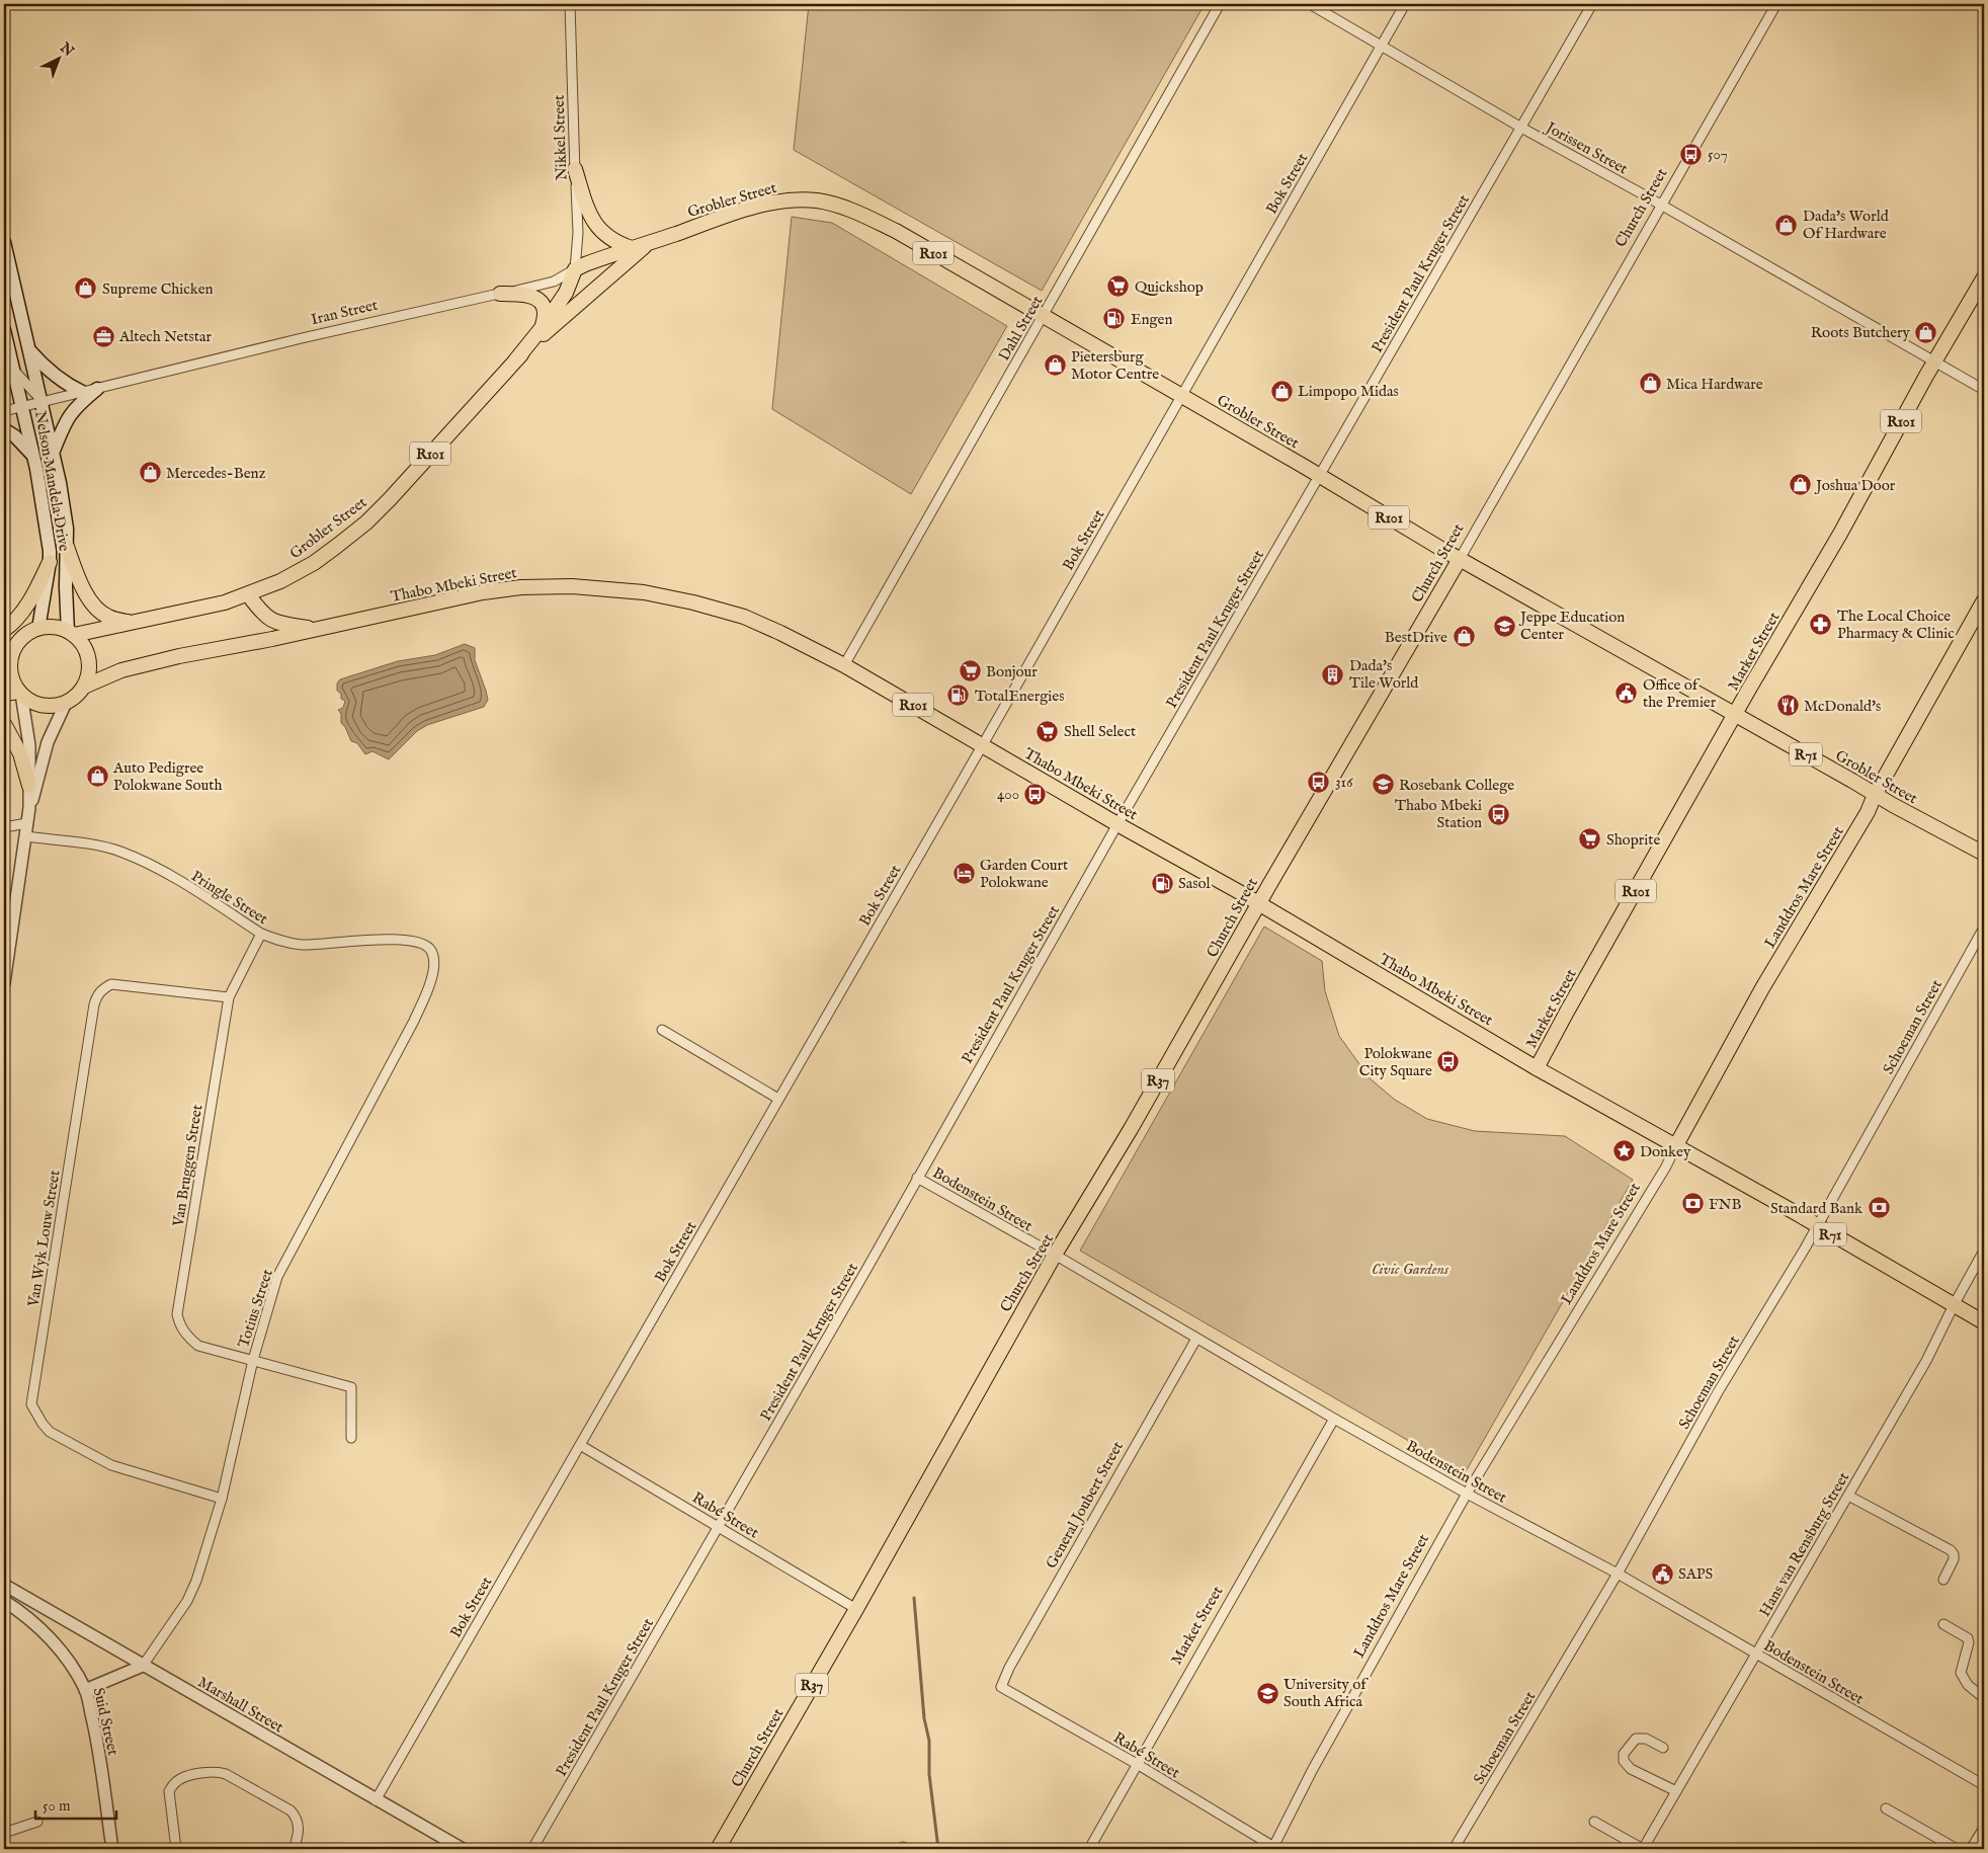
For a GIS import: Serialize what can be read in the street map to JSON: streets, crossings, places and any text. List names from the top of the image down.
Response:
{
  "streets": {
    "main road": [
      "Grobler Street",
      "Church Street",
      "R101",
      "Iran Street",
      "Nelson Mandela Drive",
      "Thabo Mbeki Street",
      "Market Street",
      "R71",
      "Landdros Mare Street",
      "R37"
    ],
    "street": [
      "Nikkel Street",
      "Jorissen Street",
      "Bok Street",
      "President Paul Kruger Street",
      "Dahl Street",
      "Pringle Street",
      "Schoeman Street",
      "Van Bruggen Street",
      "Bodenstein Street",
      "Van Wyk Louw Street",
      "Totius Street",
      "General Joubert Street",
      "Rabé Street",
      "Hans van Rensburg Street",
      "Marshall Street",
      "Suid Street"
    ]
  },
  "crossings": [
    ["Nikkel Street", "Grobler Street"],
    ["Nikkel Street", "Iran Street"],
    ["Jorissen Street", "Bok Street"],
    ["Jorissen Street", "Church Street"],
    ["Jorissen Street", "President Paul Kruger Street"],
    ["Jorissen Street", "Market Street"],
    ["Bok Street", "Grobler Street"],
    ["Bok Street", "Thabo Mbeki Street"],
    ["Bok Street", "Rabé Street"],
    ["Bok Street", "Marshall Street"],
    ["Grobler Street", "Church Street"],
    ["Grobler Street", "R101"],
    ["Grobler Street", "President Paul Kruger Street"],
    ["Grobler Street", "Iran Street"],
    ["Grobler Street", "Dahl Street"],
    ["Grobler Street", "Nelson Mandela Drive"],
    ["Grobler Street", "Thabo Mbeki Street"],
    ["Grobler Street", "Market Street"],
    ["Grobler Street", "Landdros Mare Street"],
    ["Church Street", "Thabo Mbeki Street"],
    ["Church Street", "Bodenstein Street"],
    ["Church Street", "Rabé Street"],
    ["R101", "Nelson Mandela Drive"],
    ["R101", "Thabo Mbeki Street"],
    ["President Paul Kruger Street", "Thabo Mbeki Street"],
    ["President Paul Kruger Street", "Bodenstein Street"],
    ["President Paul Kruger Street", "Rabé Street"],
    ["Iran Street", "Nelson Mandela Drive"],
    ["Dahl Street", "Thabo Mbeki Street"],
    ["Nelson Mandela Drive", "Thabo Mbeki Street"],
    ["Thabo Mbeki Street", "Market Street"],
    ["Thabo Mbeki Street", "Landdros Mare Street"],
    ["Thabo Mbeki Street", "Schoeman Street"],
    ["Thabo Mbeki Street", "Hans van Rensburg Street"],
    ["Market Street", "Bodenstein Street"],
    ["Market Street", "Rabé Street"],
    ["Landdros Mare Street", "Bodenstein Street"],
    ["Landdros Mare Street", "Rabé Street"],
    ["Pringle Street", "Van Bruggen Street"],
    ["Pringle Street", "Totius Street"],
    ["Schoeman Street", "Bodenstein Street"],
    ["Van Bruggen Street", "Van Wyk Louw Street"],
    ["Van Bruggen Street", "Totius Street"],
    ["Bodenstein Street", "General Joubert Street"],
    ["Bodenstein Street", "Hans van Rensburg Street"],
    ["Van Wyk Louw Street", "Totius Street"],
    ["Totius Street", "Marshall Street"],
    ["General Joubert Street", "Rabé Street"]
  ],
  "parks": ["Civic Gardens"],
  "places": {
    "bus stop": [
      "507",
      "316",
      "400",
      "Thabo Mbeki Station",
      "Polokwane City Square"
    ],
    "shop": [
      "Dada's World Of Hardware",
      "Supreme Chicken",
      "Roots Butchery",
      "Pietersburg Motor Centre",
      "Mica Hardware",
      "Limpopo Midas",
      "Mercedes-Benz",
      "Joshua Door",
      "BestDrive",
      "Auto Pedigree Polokwane South"
    ],
    "supermarket": [
      "Quickshop",
      "Bonjour",
      "Shell Select",
      "Shoprite"
    ],
    "fuel station": ["Engen", "TotalEnergies", "Sasol"],
    "office": ["Altech Netstar"],
    "pharmacy": ["The Local Choice Pharmacy & Clinic"],
    "school or university": ["Jeppe Education Center", "Rosebank College", "University of South Africa"],
    "building": ["Dada's Tile World"],
    "public building": ["Office of the Premier", "SAPS"],
    "restaurant": ["McDonald's"],
    "hotel": ["Garden Court Polokwane"],
    "place": ["Donkey"],
    "bank": ["FNB", "Standard Bank"]
  },
  "scale_bar": "50 m",
  "north": "top right"
}
